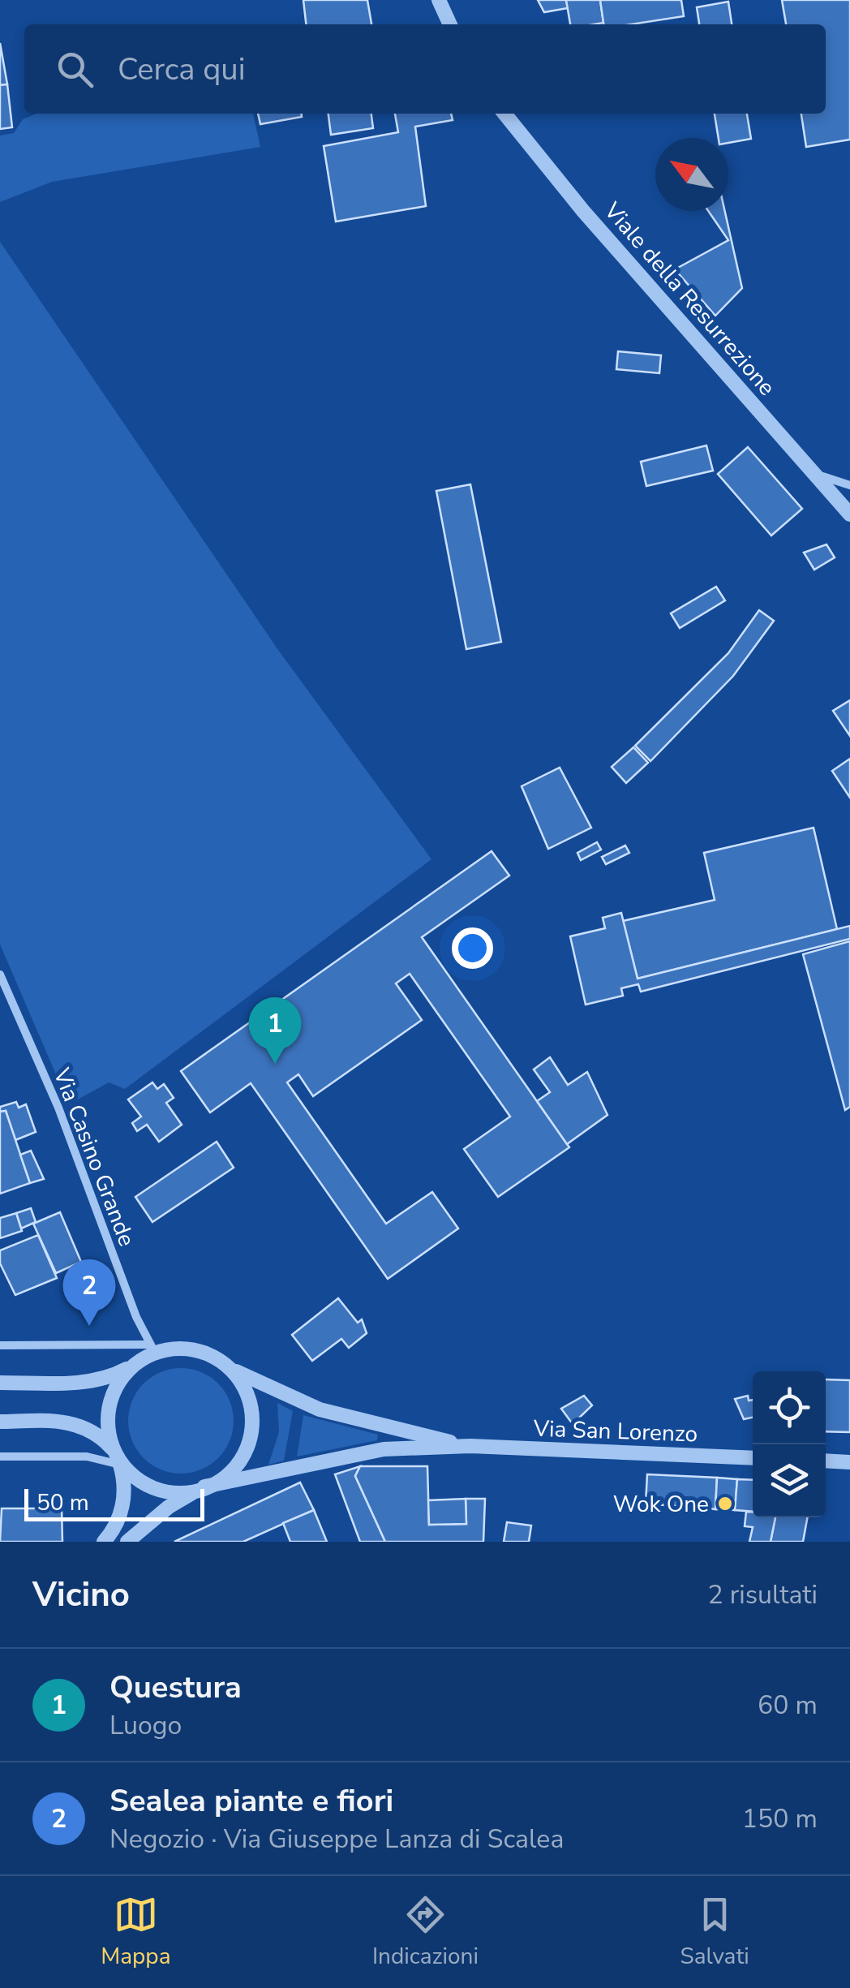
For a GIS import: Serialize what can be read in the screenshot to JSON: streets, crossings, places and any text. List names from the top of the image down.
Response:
{
  "streets": {
    "street": ["Viale della Resurrezione", "Via Casino Grande", "Via San Lorenzo"]
  },
  "crossings": [
    ["Via Casino Grande", "Via San Lorenzo"]
  ],
  "places": ["Wok One"],
  "scale_bar": "50 m",
  "north": "top left",
  "page": {
    "search": "Cerca qui",
    "pins": ["1", "2"],
    "scale": "50 m",
    "heading": ["Vicino", "2 risultati"],
    "list": [
      {
        "mark": "1",
        "name": "Questura",
        "note": "Luogo",
        "value": "60 m"
      },
      {
        "mark": "2",
        "name": "Sealea piante e fiori",
        "note": "Negozio · Via Giuseppe Lanza di Scalea",
        "value": "150 m"
      }
    ],
    "nav": ["Mappa", "Indicazioni", "Salvati"]
  }
}
